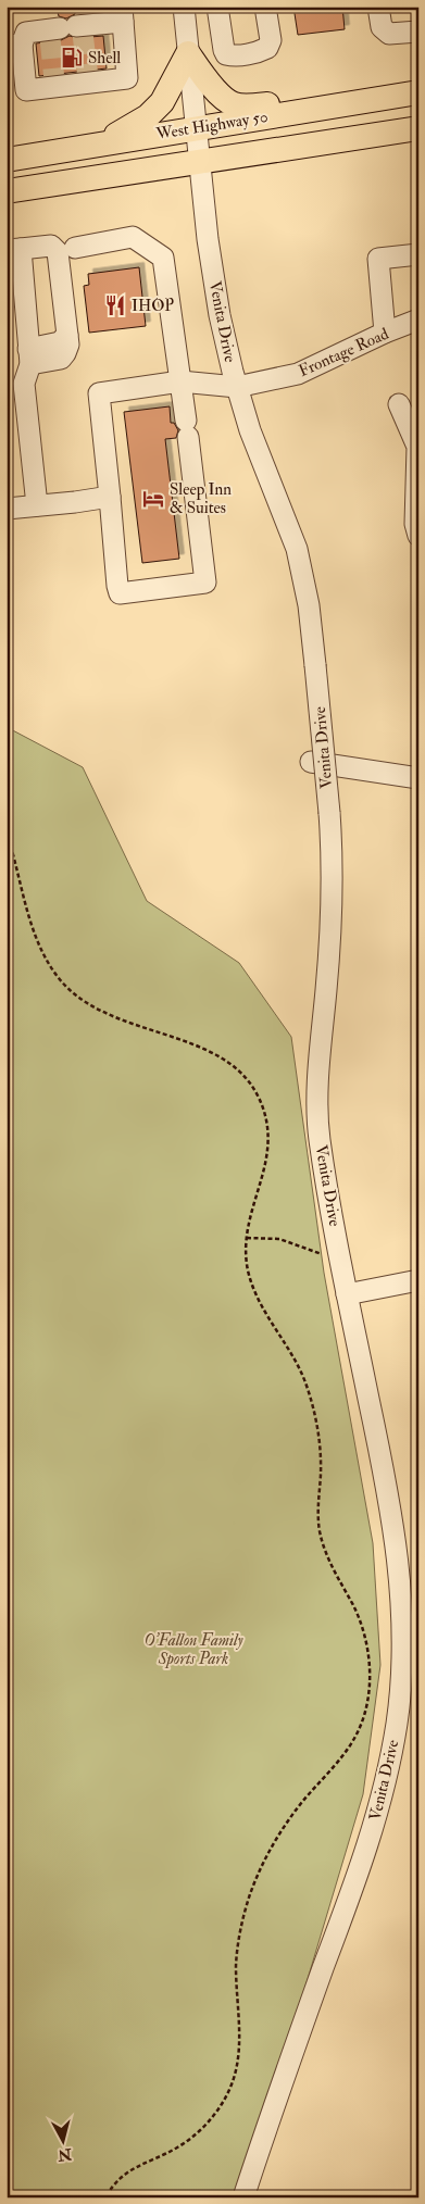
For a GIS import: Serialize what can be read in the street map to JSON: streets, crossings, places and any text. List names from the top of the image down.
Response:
{
  "streets": {
    "main road": ["West Highway 50"],
    "street": ["Venita Drive", "Frontage Road"]
  },
  "crossings": [
    ["West Highway 50", "Venita Drive"],
    ["Venita Drive", "Frontage Road"]
  ],
  "parks": ["O'Fallon Family Sports Park"],
  "places": {
    "fuel station": ["Shell"],
    "restaurant": ["IHOP"],
    "hotel": ["Sleep Inn & Suites"]
  },
  "north": "bottom"
}
